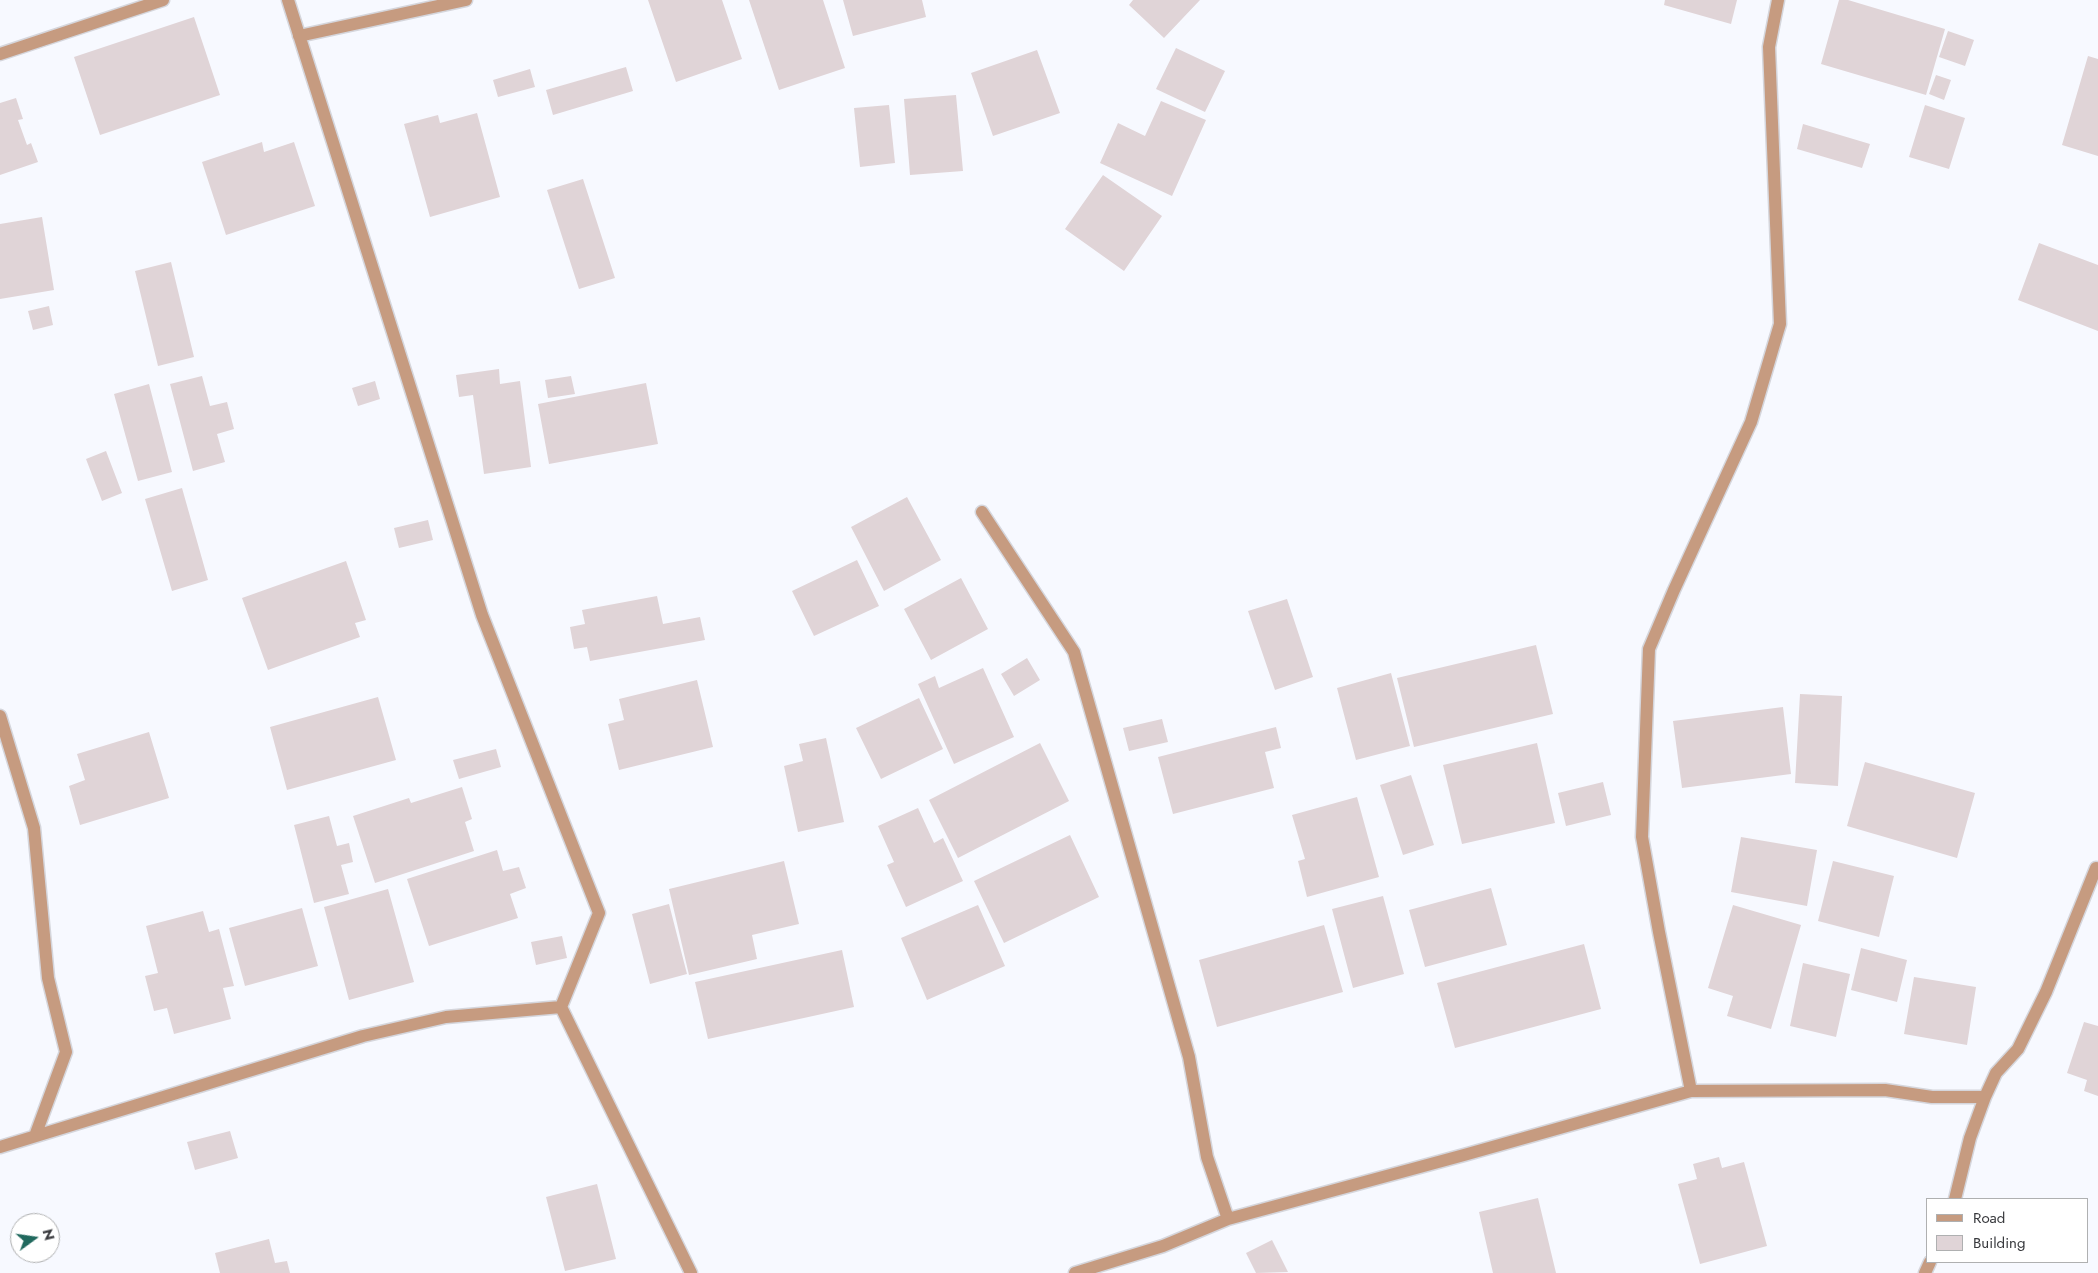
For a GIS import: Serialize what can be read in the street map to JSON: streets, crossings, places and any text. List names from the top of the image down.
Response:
{
  "legend": ["Road", "Building"],
  "north": "right"
}
